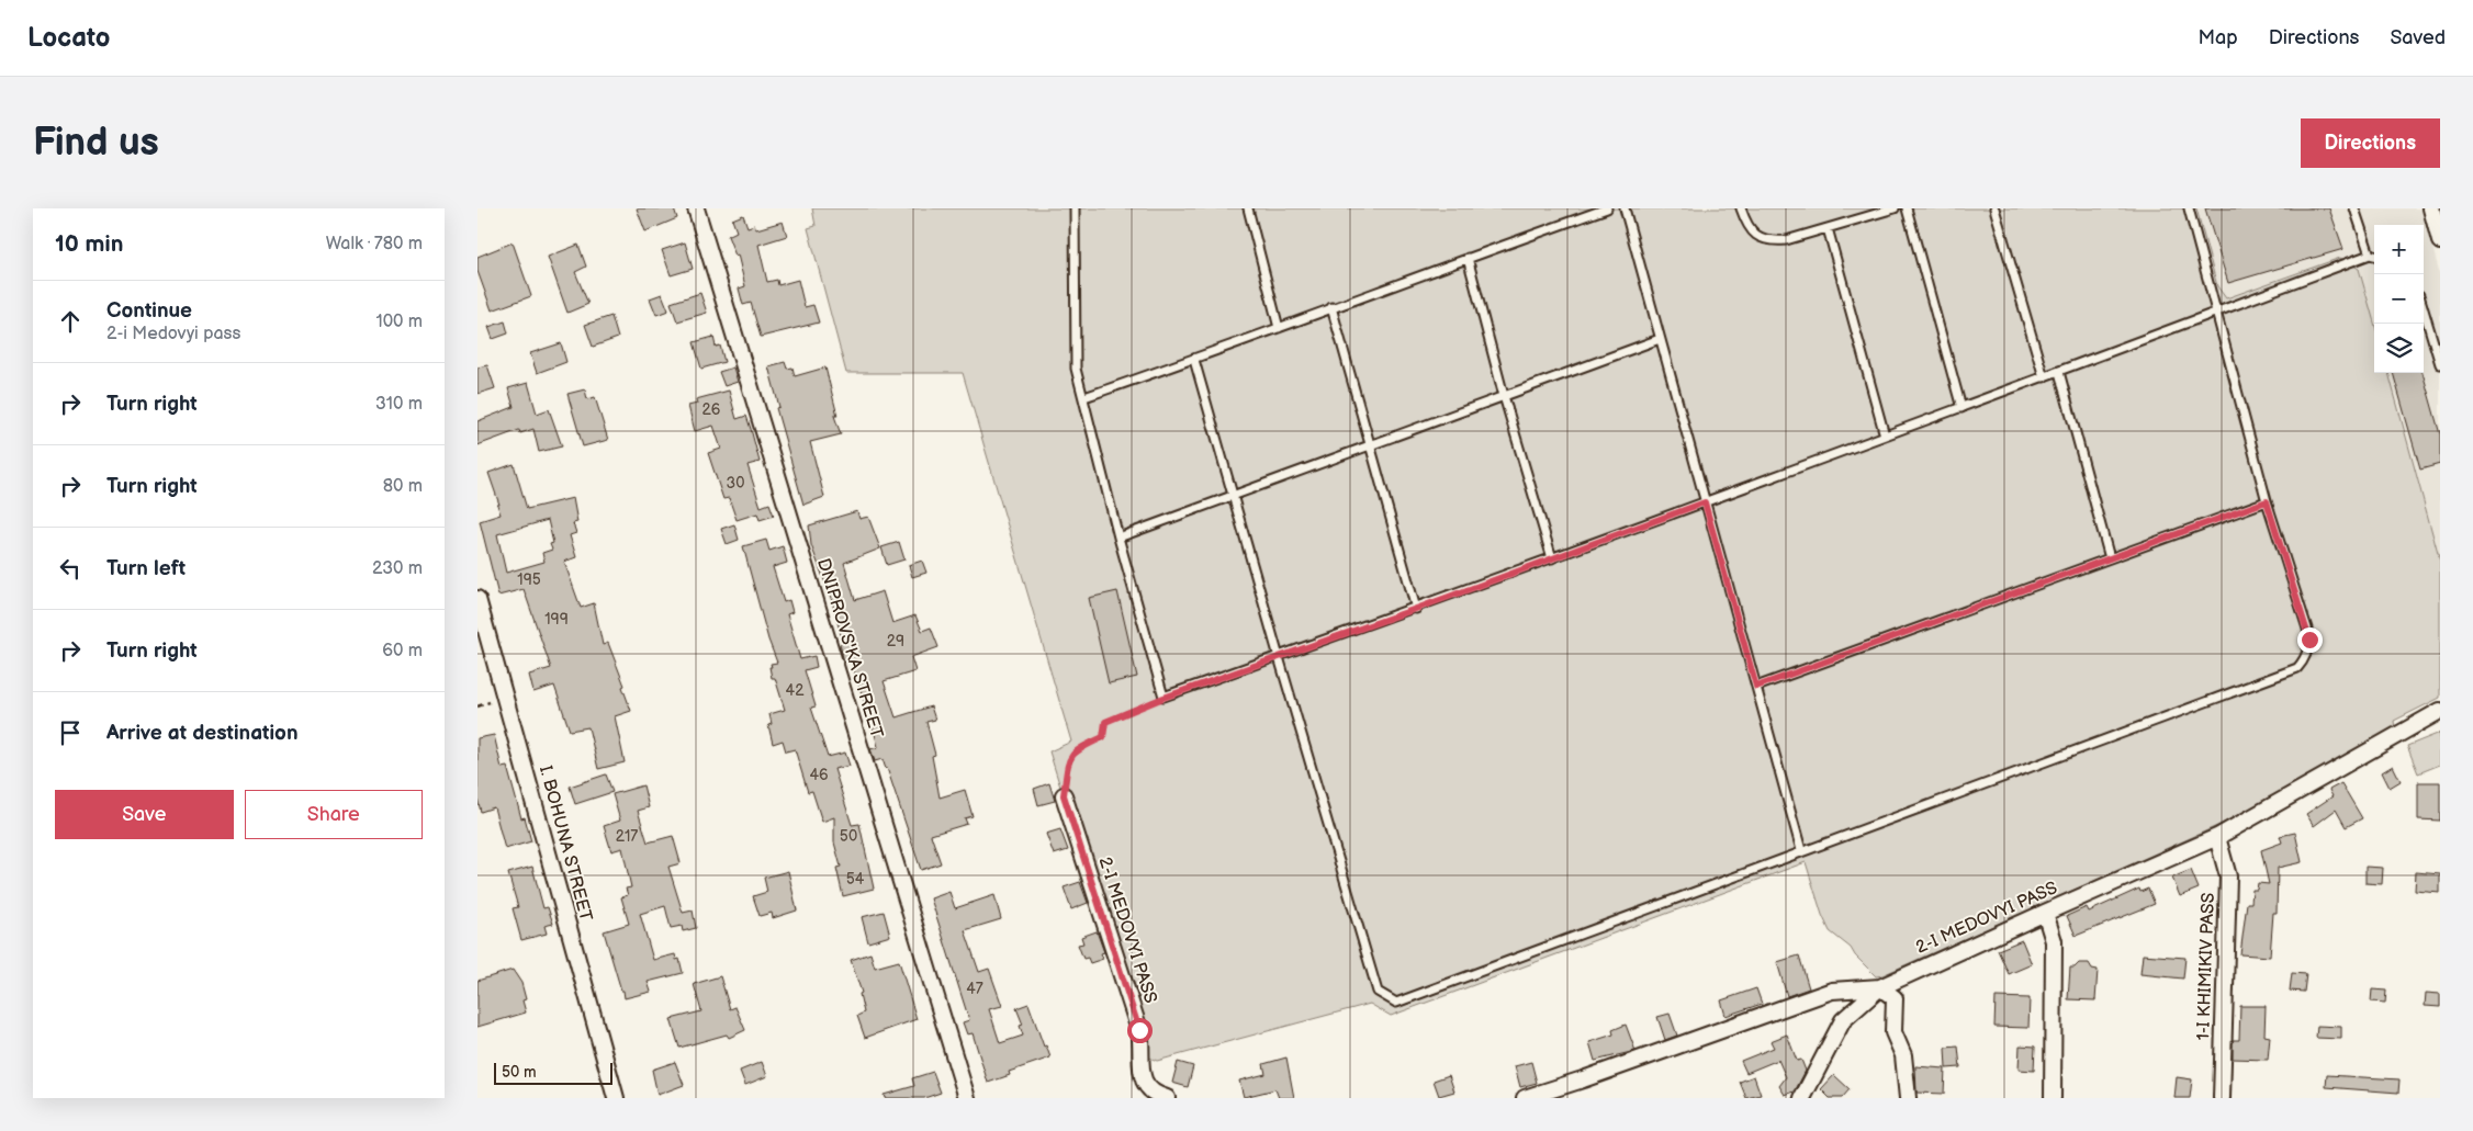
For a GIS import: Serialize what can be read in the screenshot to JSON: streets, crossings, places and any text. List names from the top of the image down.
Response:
{
  "streets": {
    "street": [
      "DNIPROVS'KA STREET",
      "I. BOHUNA STREET",
      "2-I MEDOVYI PASS",
      "1-I KHIMIKIV PASS"
    ]
  },
  "crossings": [
    ["2-I MEDOVYI PASS", "1-I KHIMIKIV PASS"]
  ],
  "house_numbers": [
    "26",
    "30",
    "195",
    "199",
    "29",
    "42",
    "46",
    "217",
    "50",
    "54",
    "47"
  ],
  "scale_bar": "50 m",
  "page": {
    "header": "Locato",
    "nav": ["Map", "Directions", "Saved"],
    "buttons": [
      "Directions",
      ["Save", "Share"]
    ],
    "title": "Find us",
    "heading": ["10 min", "Walk · 780 m"],
    "map_buttons": ["+", "−"],
    "list": [
      ["Continue", "2-i Medovyi pass", "100 m"],
      ["Turn right", "310 m"],
      ["Turn right", "80 m"],
      ["Turn left", "230 m"],
      ["Turn right", "60 m"],
      "Arrive at destination"
    ],
    "scale": "50 m"
  }
}
